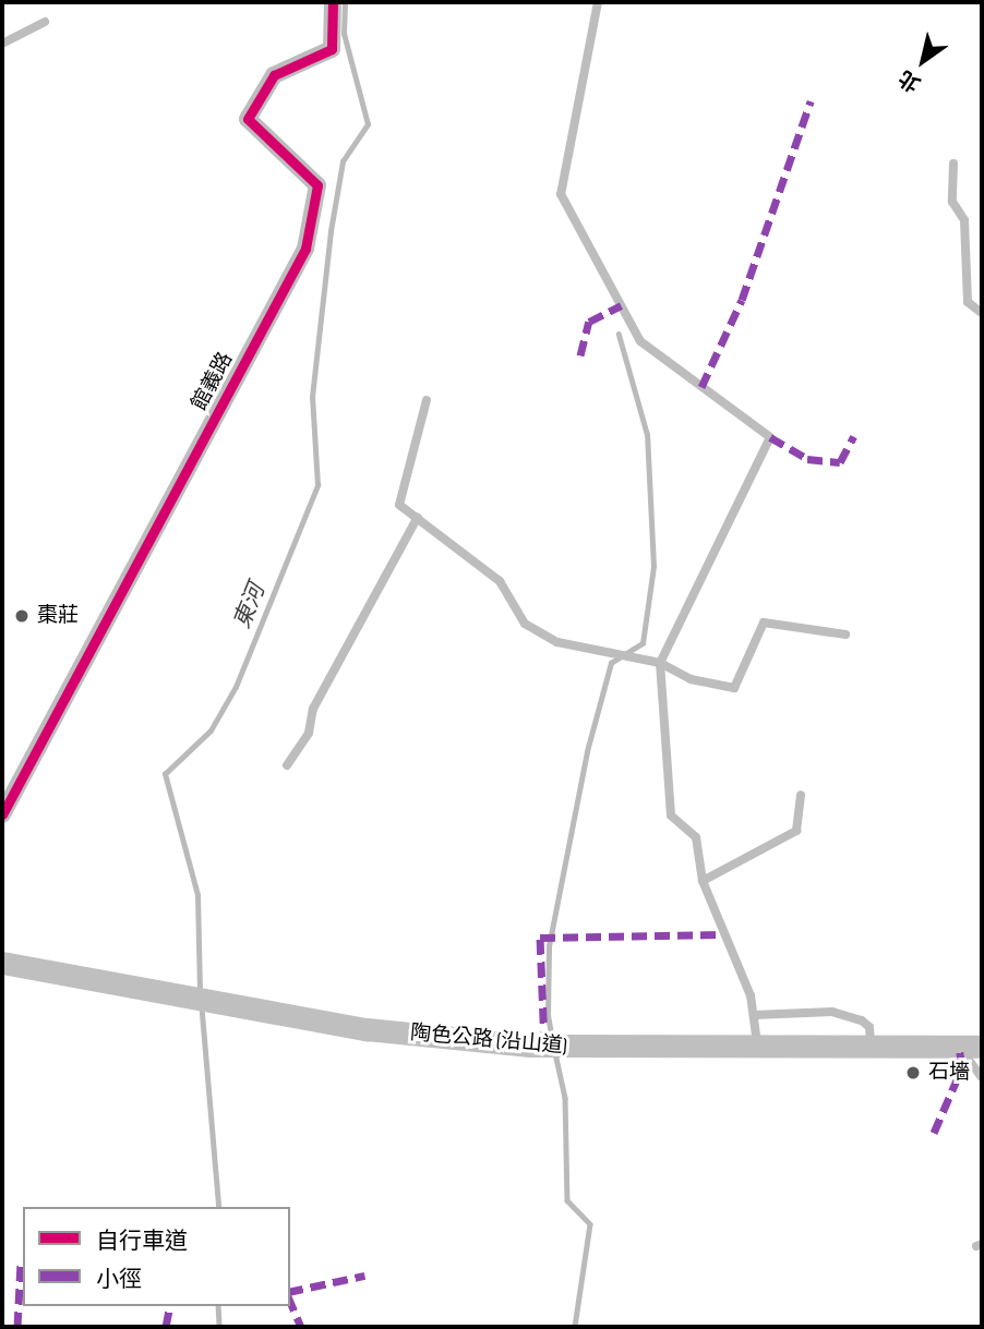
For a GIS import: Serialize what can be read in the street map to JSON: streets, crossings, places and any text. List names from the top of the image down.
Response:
{
  "streets": {
    "main road": ["陶色公路 (沿山道)"],
    "street": ["館義路"]
  },
  "water": ["東河"],
  "places": ["棗莊", "石墻"],
  "legend": ["自行車道", "小徑"],
  "north": "bottom left"
}
